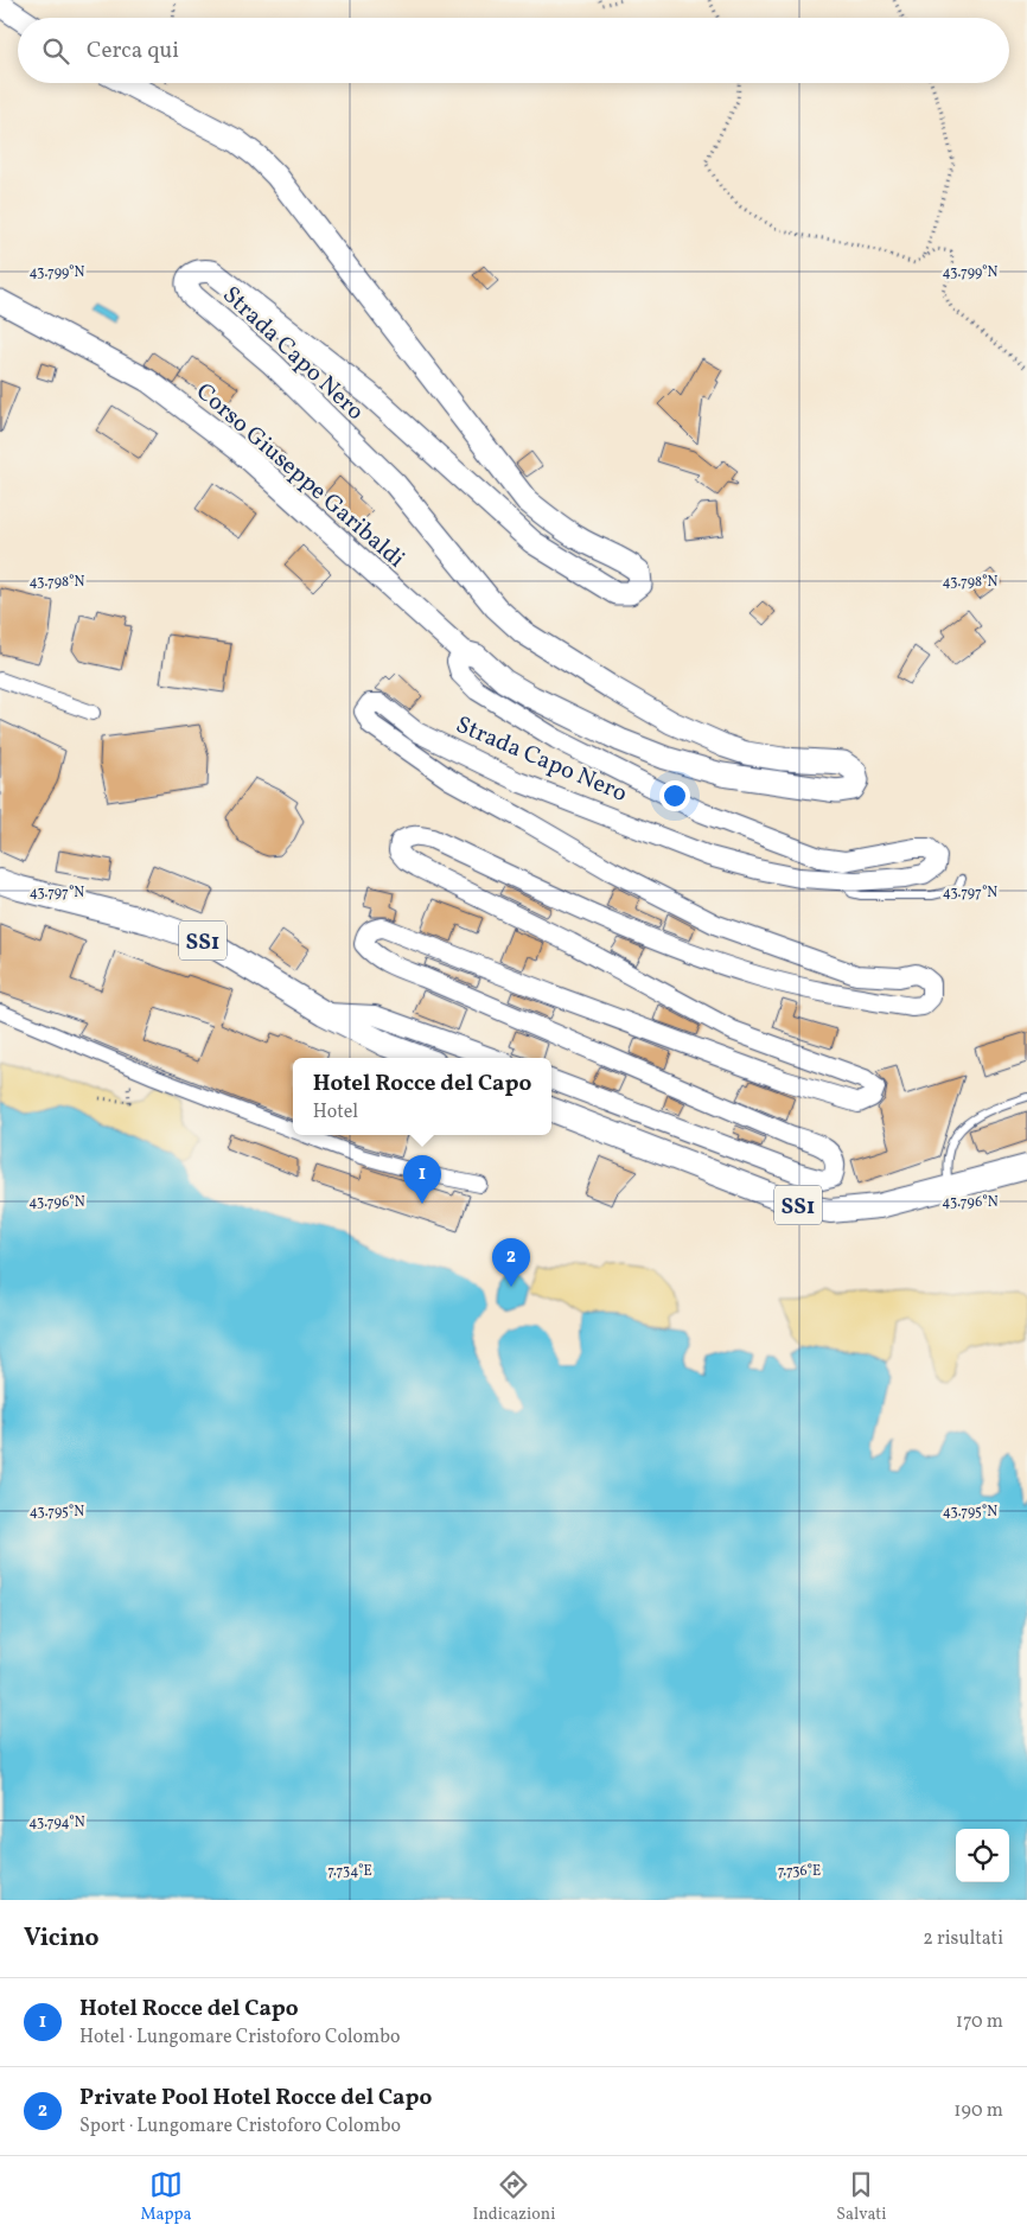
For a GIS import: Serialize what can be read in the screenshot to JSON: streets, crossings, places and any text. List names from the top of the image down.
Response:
{
  "streets": {
    "main road": ["Strada Capo Nero", "Corso Giuseppe Garibaldi", "SS1"]
  },
  "crossings": [
    ["Strada Capo Nero", "Corso Giuseppe Garibaldi"]
  ],
  "page": {
    "search": "Cerca qui",
    "popup": ["Hotel Rocce del Capo", "Hotel"],
    "pins": ["1", "2"],
    "heading": ["Vicino", "2 risultati"],
    "list": [
      {
        "mark": "1",
        "name": "Hotel Rocce del Capo",
        "note": "Hotel · Lungomare Cristoforo Colombo",
        "value": "170 m"
      },
      {
        "mark": "2",
        "name": "Private Pool Hotel Rocce del Capo",
        "note": "Sport · Lungomare Cristoforo Colombo",
        "value": "190 m"
      }
    ],
    "nav": ["Mappa", "Indicazioni", "Salvati"]
  },
  "coordinates": [
    "43.799°N",
    "43.798°N",
    "43.797°N",
    "43.796°N",
    "43.795°N",
    "43.794°N",
    "7.734°E",
    "7.736°E"
  ]
}
